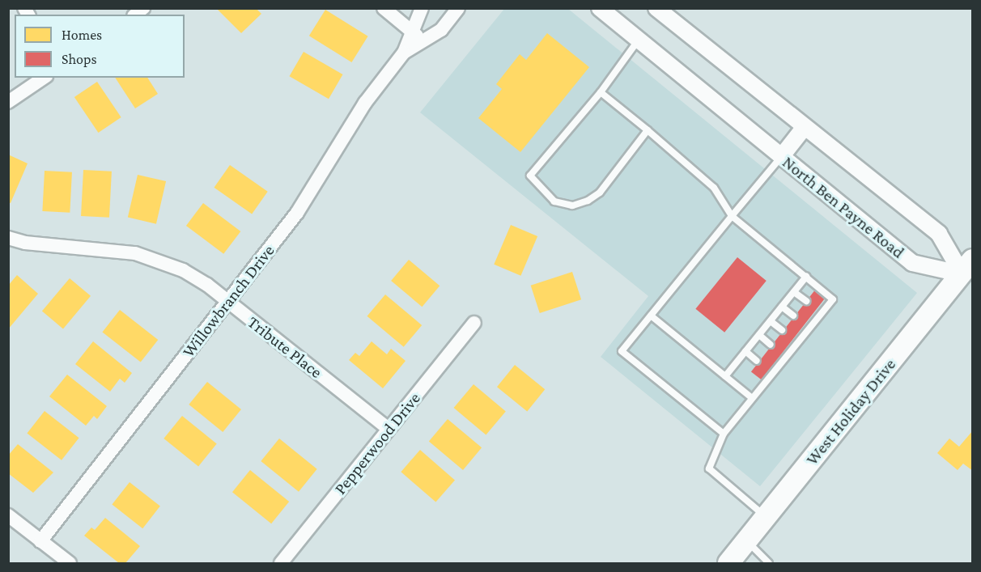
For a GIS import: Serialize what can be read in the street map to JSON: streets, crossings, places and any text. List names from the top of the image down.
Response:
{
  "streets": {
    "main road": ["West Holiday Drive"],
    "street": [
      "North Ben Payne Road",
      "Willowbranch Drive",
      "Tribute Place",
      "Pepperwood Drive"
    ]
  },
  "crossings": [
    ["North Ben Payne Road", "West Holiday Drive"],
    ["Willowbranch Drive", "Tribute Place"],
    ["Tribute Place", "Pepperwood Drive"]
  ],
  "legend": ["Homes", "Shops"]
}
